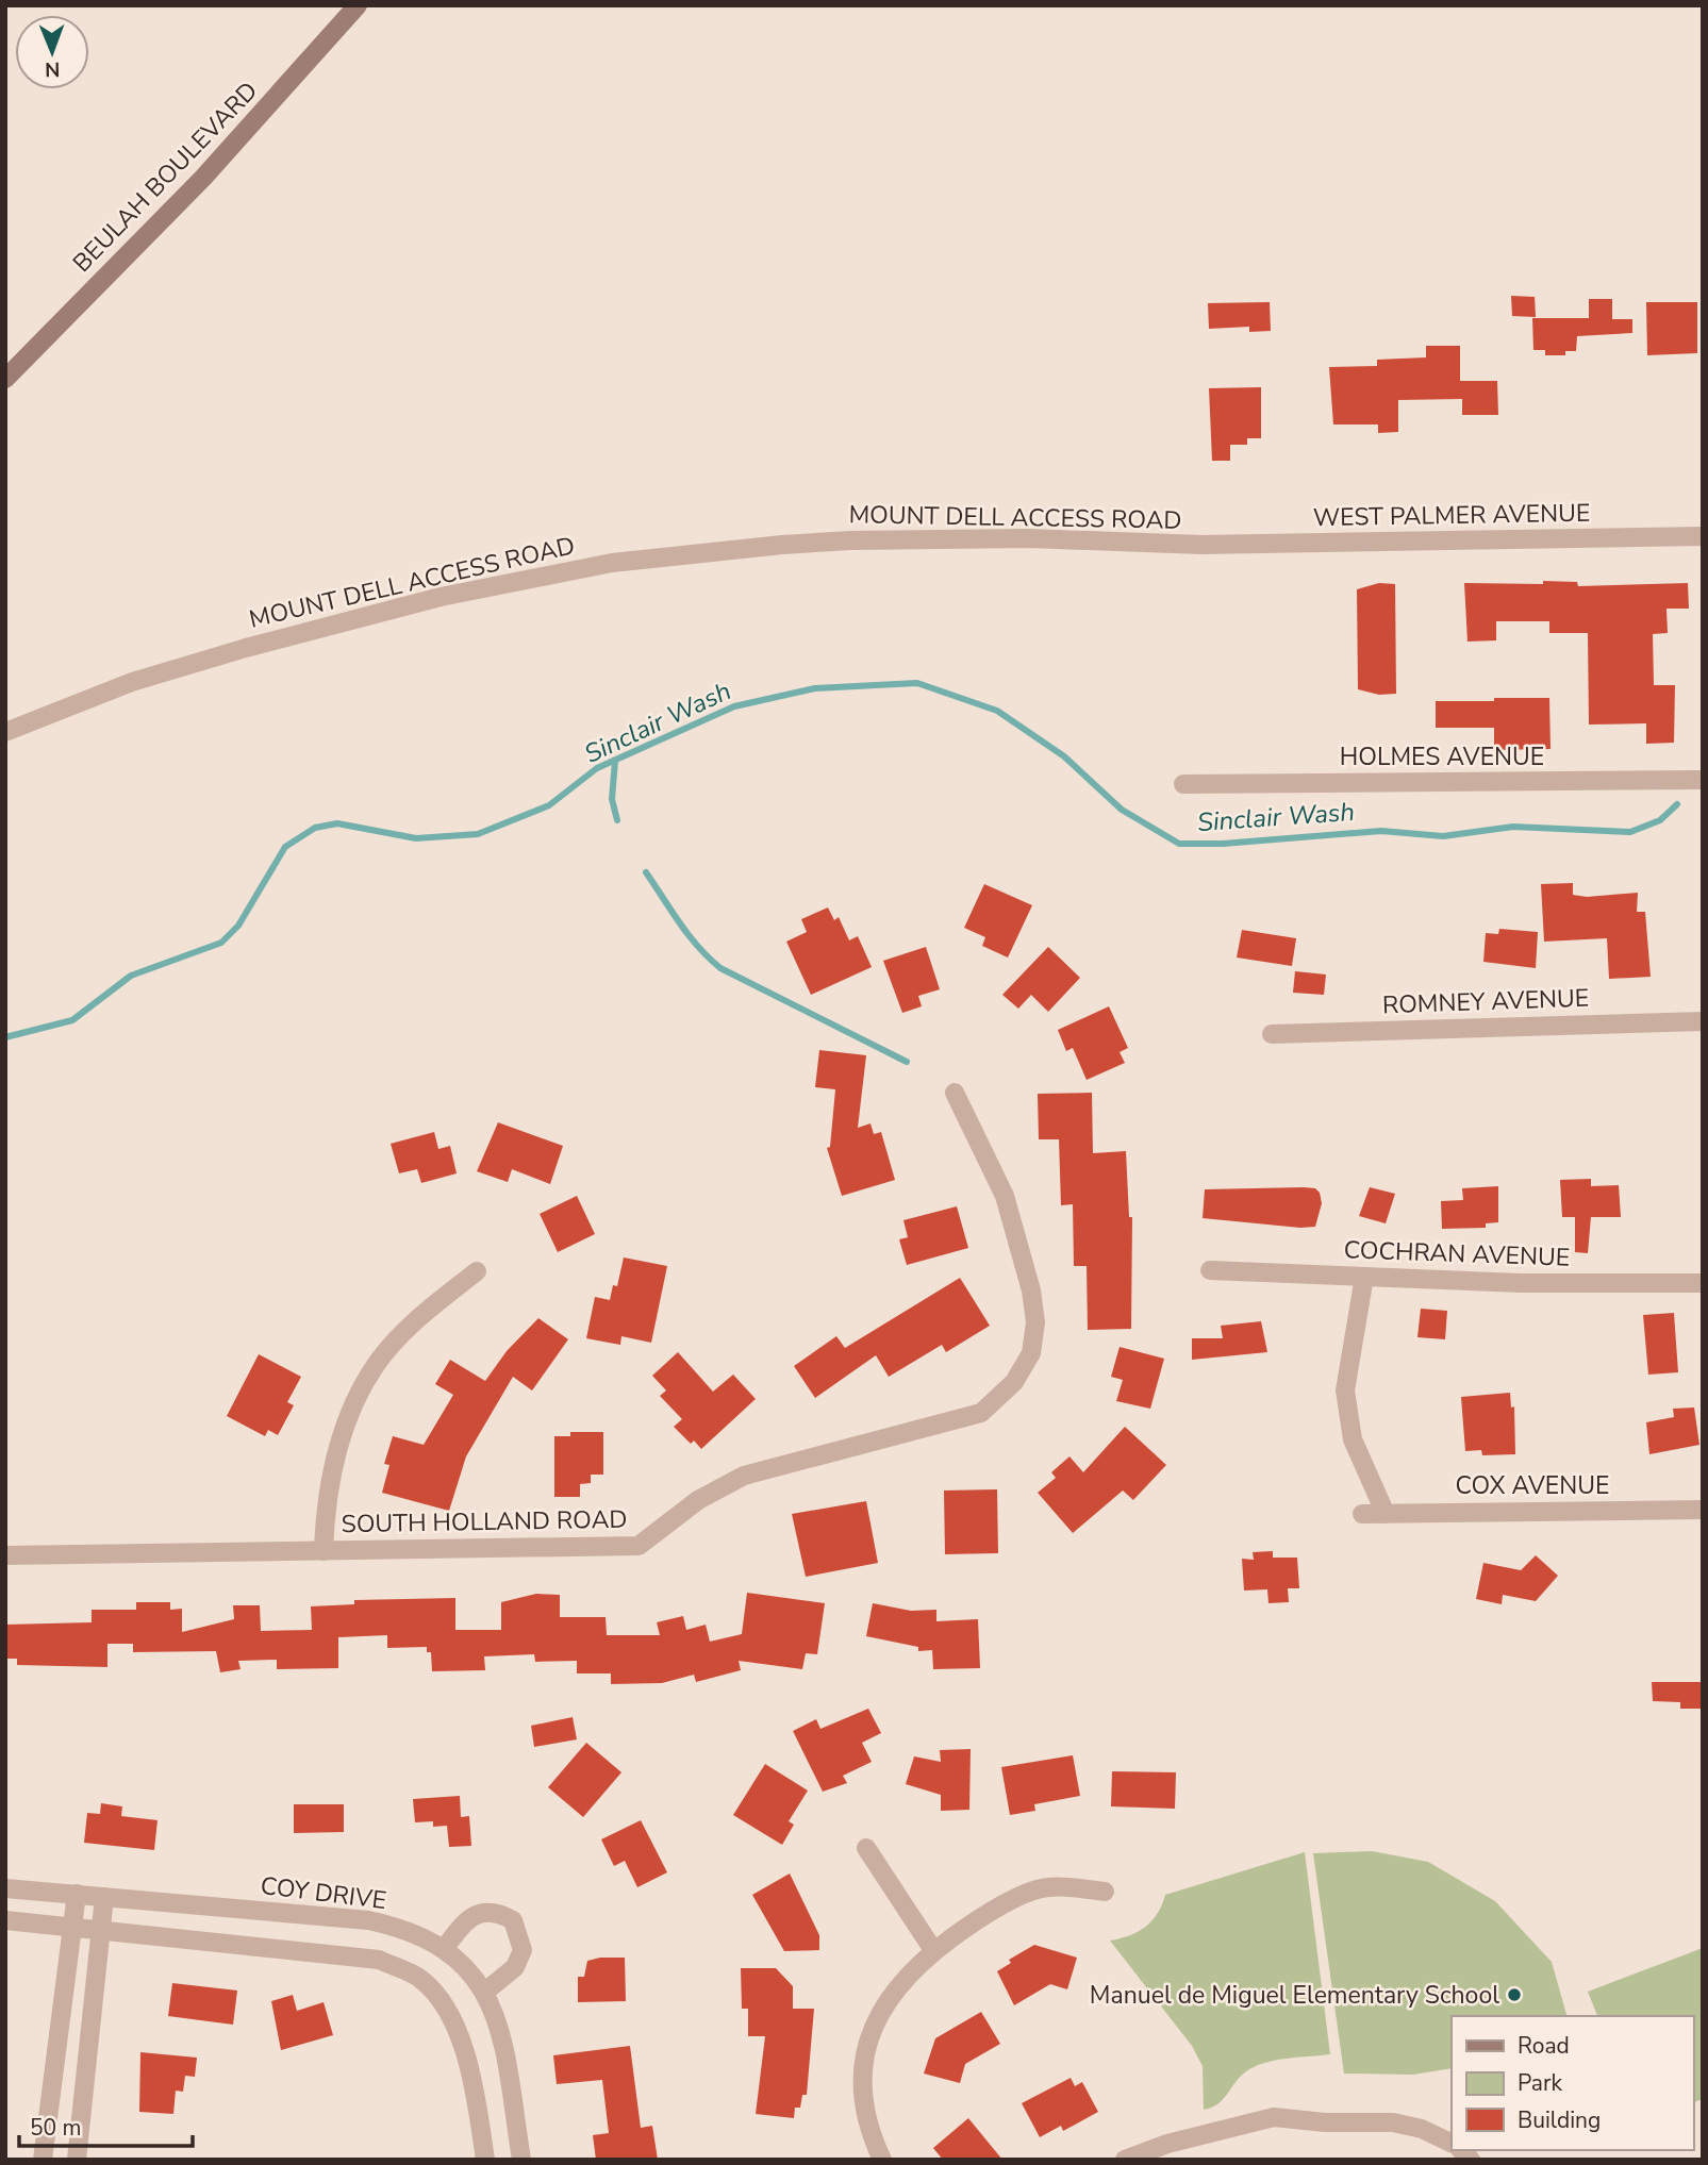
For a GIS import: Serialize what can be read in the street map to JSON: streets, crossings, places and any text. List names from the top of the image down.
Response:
{
  "streets": {
    "main road": ["BEULAH BOULEVARD"],
    "street": [
      "WEST PALMER AVENUE",
      "MOUNT DELL ACCESS ROAD",
      "HOLMES AVENUE",
      "ROMNEY AVENUE",
      "COCHRAN AVENUE",
      "COX AVENUE",
      "SOUTH HOLLAND ROAD",
      "COY DRIVE"
    ]
  },
  "crossings": [
    ["WEST PALMER AVENUE", "MOUNT DELL ACCESS ROAD"]
  ],
  "water": ["Sinclair Wash"],
  "places": ["Manuel de Miguel Elementary School"],
  "legend": ["Road", "Park", "Building"],
  "scale_bar": "50 m",
  "north": "bottom"
}
